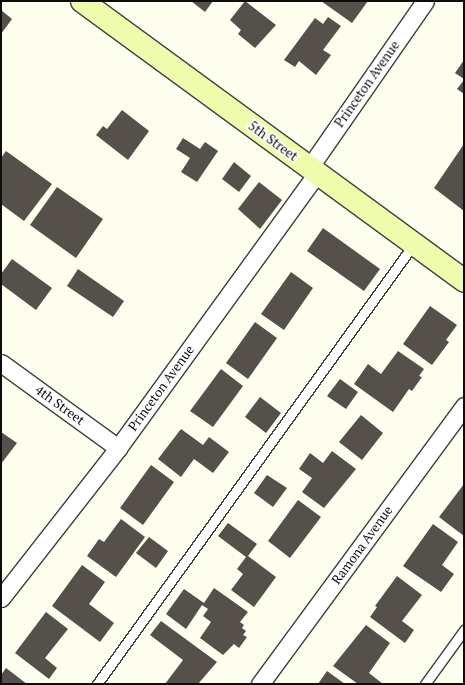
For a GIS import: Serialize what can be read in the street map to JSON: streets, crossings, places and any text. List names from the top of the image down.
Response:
{
  "streets": {
    "main road": ["5th Street"],
    "street": ["Princeton Avenue", "4th Street", "Ramona Avenue"]
  },
  "crossings": [
    ["Princeton Avenue", "5th Street"],
    ["Princeton Avenue", "4th Street"]
  ]
}
